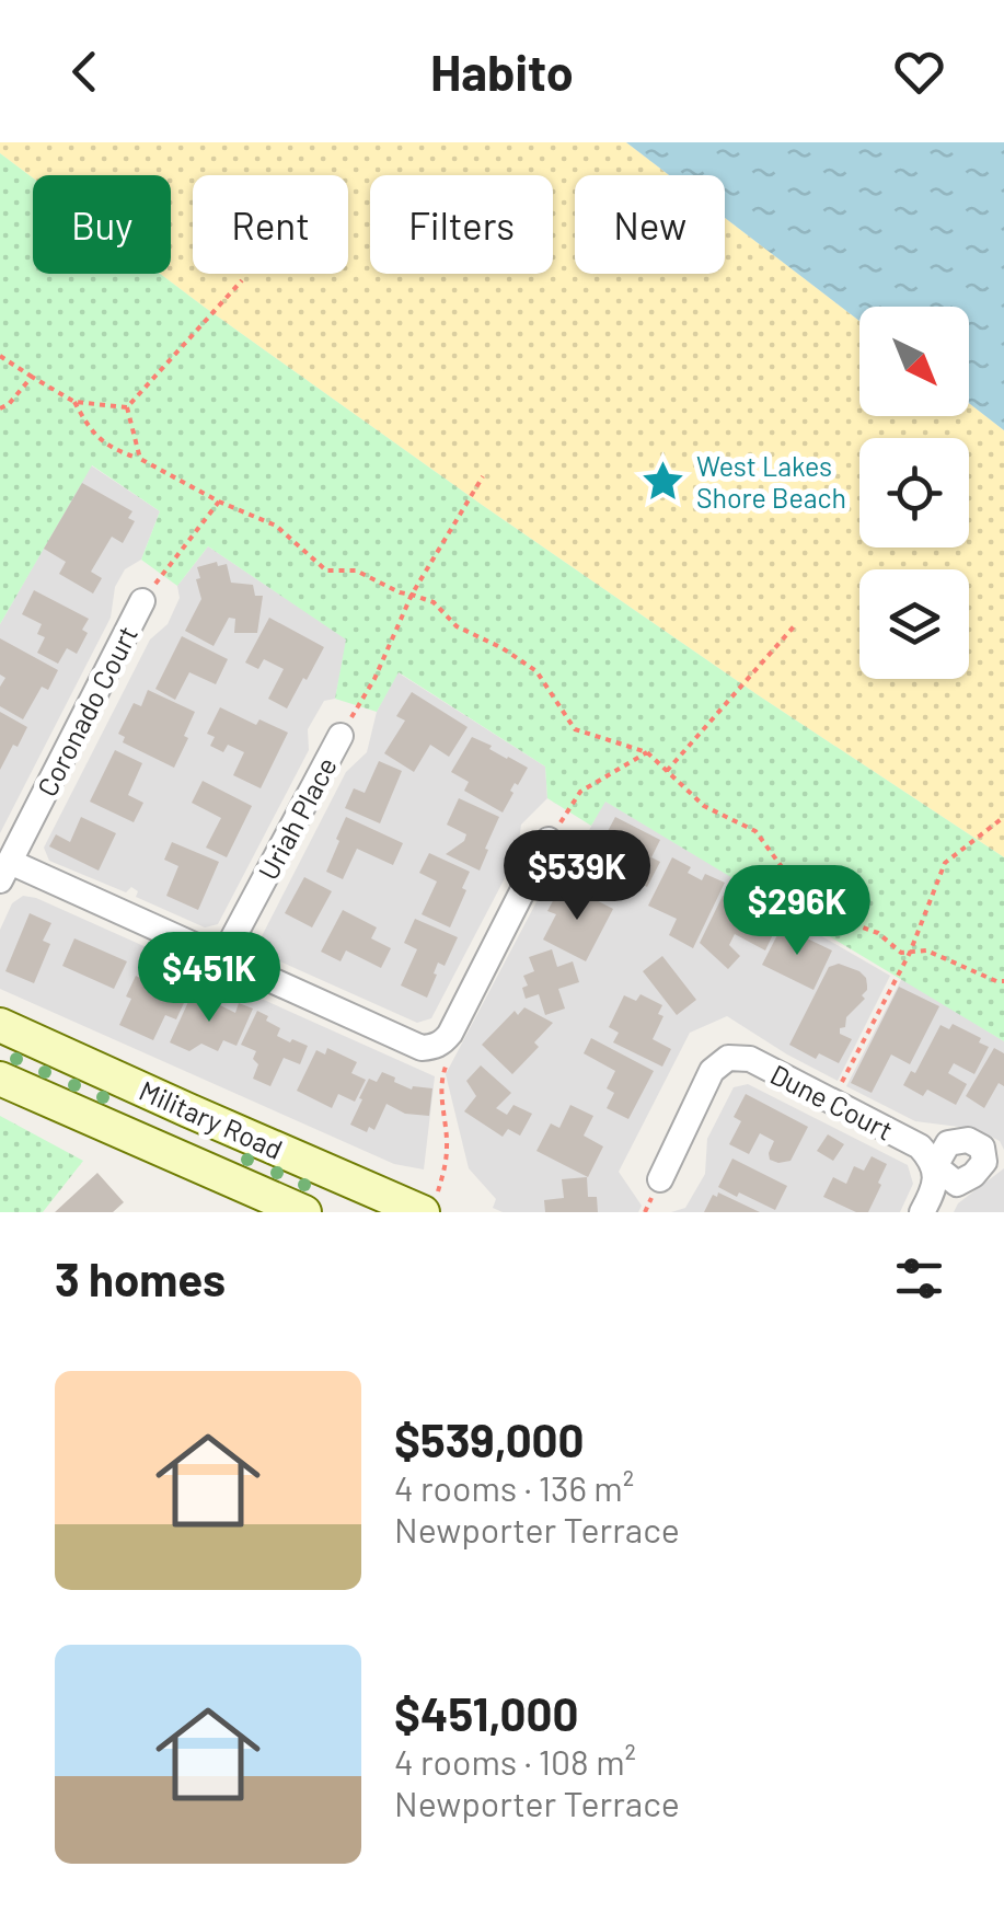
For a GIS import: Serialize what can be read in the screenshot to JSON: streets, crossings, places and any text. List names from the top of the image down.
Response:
{
  "streets": {
    "main road": ["Military Road"],
    "street": ["Coronado Court", "Uriah Place", "Dune Court"]
  },
  "places": {
    "place": ["West Lakes Shore Beach"]
  },
  "north": "bottom right",
  "page": {
    "header": "Habito",
    "chip": [
      "Buy",
      "Rent",
      "Filters",
      "New"
    ],
    "price": ["$539K", "$296K", "$451K"],
    "heading": "3 homes",
    "list": [
      {
        "name": "$539,000",
        "note": "4 rooms · 136 m² · Newporter Terrace"
      },
      {
        "name": "$451,000",
        "note": "4 rooms · 108 m² · Newporter Terrace"
      }
    ]
  }
}
